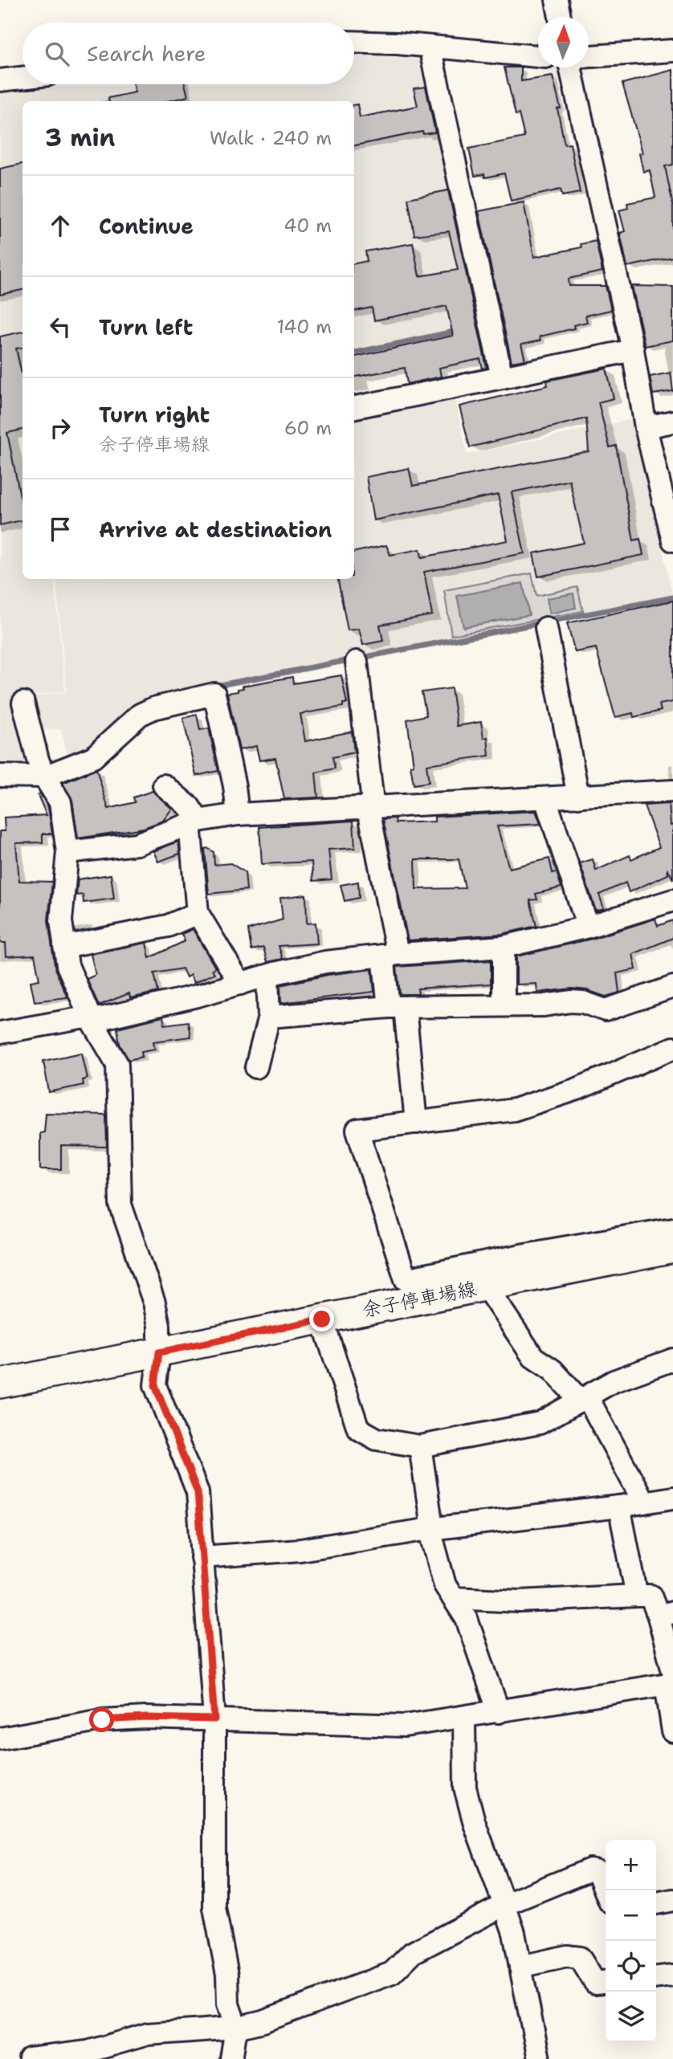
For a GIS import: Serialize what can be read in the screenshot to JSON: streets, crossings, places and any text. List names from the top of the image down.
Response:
{
  "streets": {
    "main road": ["余子停車場線"]
  },
  "north": "top",
  "page": {
    "search": "Search here",
    "heading": ["3 min", "Walk · 240 m"],
    "list": [
      ["Continue", "40 m"],
      ["Turn left", "140 m"],
      ["Turn right", "余子停車場線", "60 m"],
      "Arrive at destination"
    ],
    "map_buttons": ["+", "−"]
  }
}
